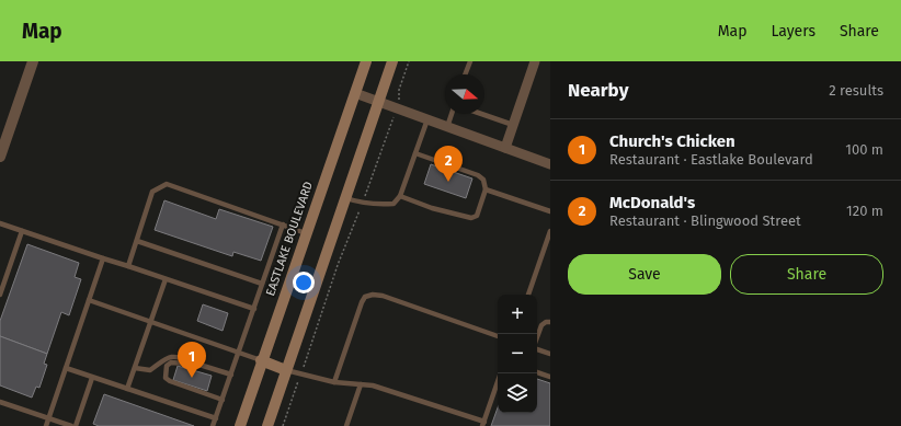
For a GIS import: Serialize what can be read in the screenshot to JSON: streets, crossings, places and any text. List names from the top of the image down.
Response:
{
  "streets": {
    "main road": ["EASTLAKE BOULEVARD"]
  },
  "north": "right",
  "page": {
    "header": "Map",
    "nav": ["Map", "Layers", "Share"],
    "heading": ["Nearby", "2 results"],
    "list": [
      {
        "mark": "1",
        "name": "Church's Chicken",
        "note": "Restaurant · Eastlake Boulevard",
        "value": "100 m"
      },
      {
        "mark": "2",
        "name": "McDonald's",
        "note": "Restaurant · Blingwood Street",
        "value": "120 m"
      }
    ],
    "pins": ["2", "1"],
    "buttons": ["Save", "Share"],
    "map_buttons": ["+", "−"]
  }
}
